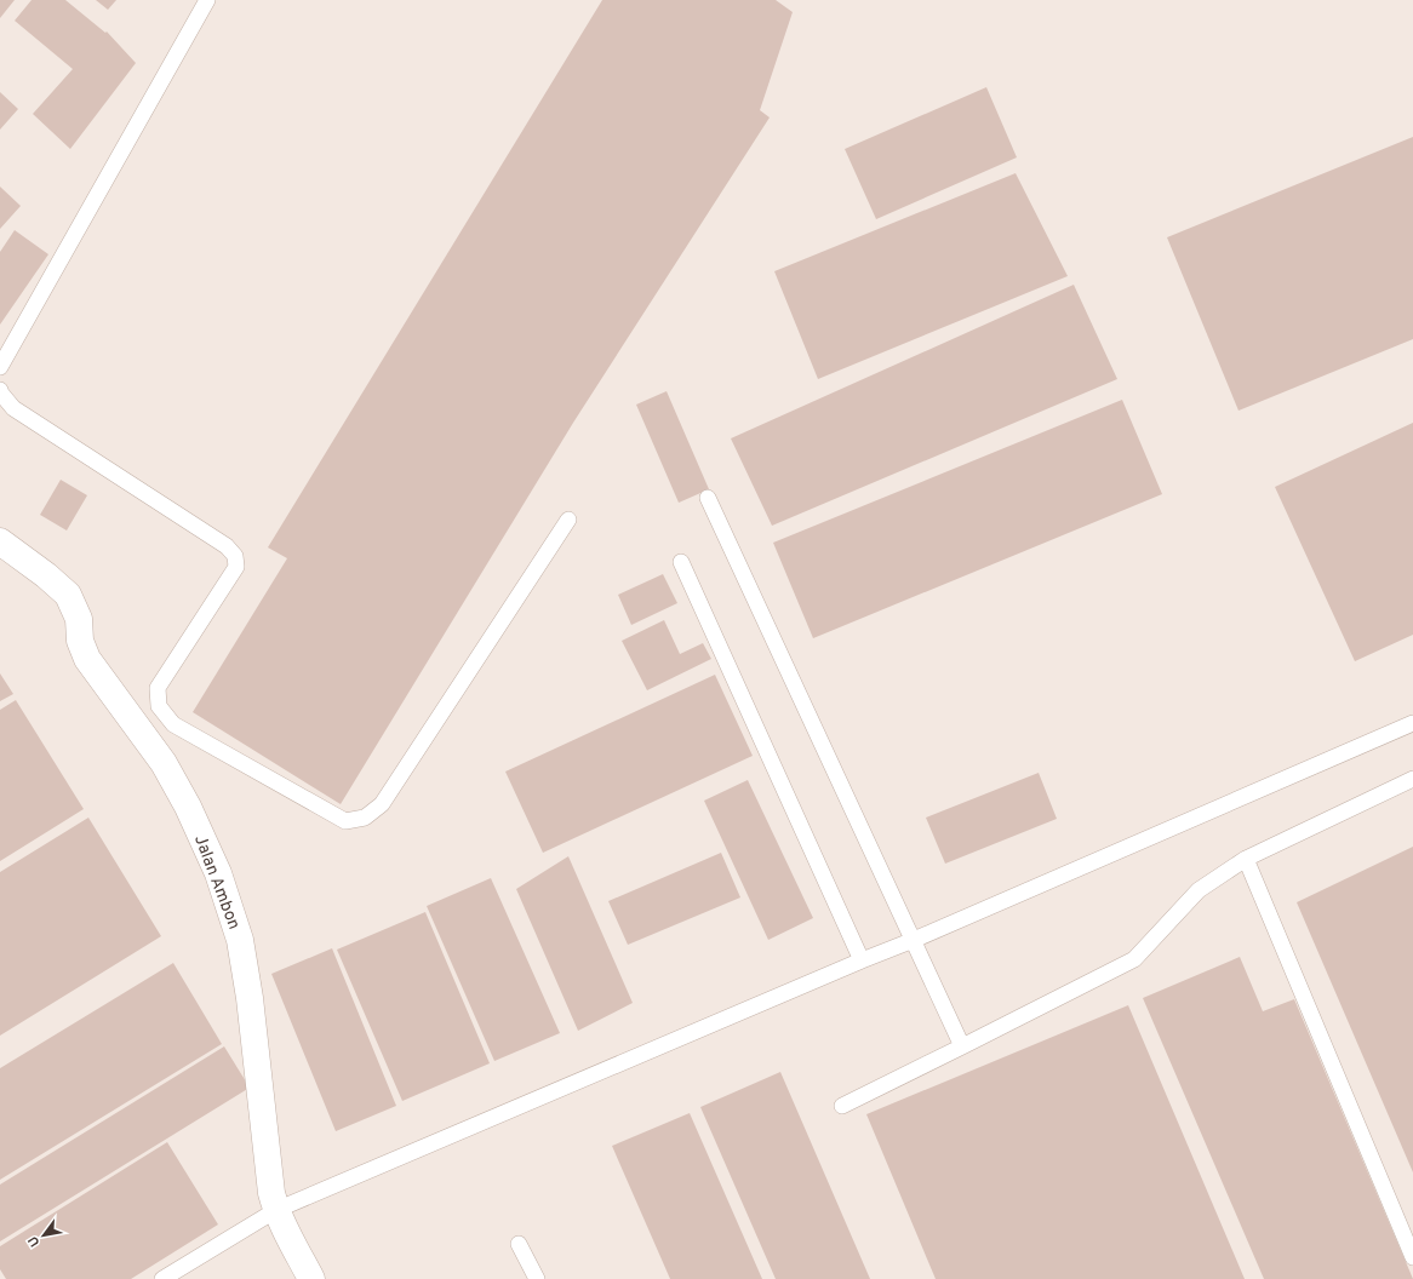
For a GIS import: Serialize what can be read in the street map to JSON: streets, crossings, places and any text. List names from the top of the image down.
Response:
{
  "streets": {
    "street": ["Jalan Ambon"]
  },
  "north": "bottom left"
}
